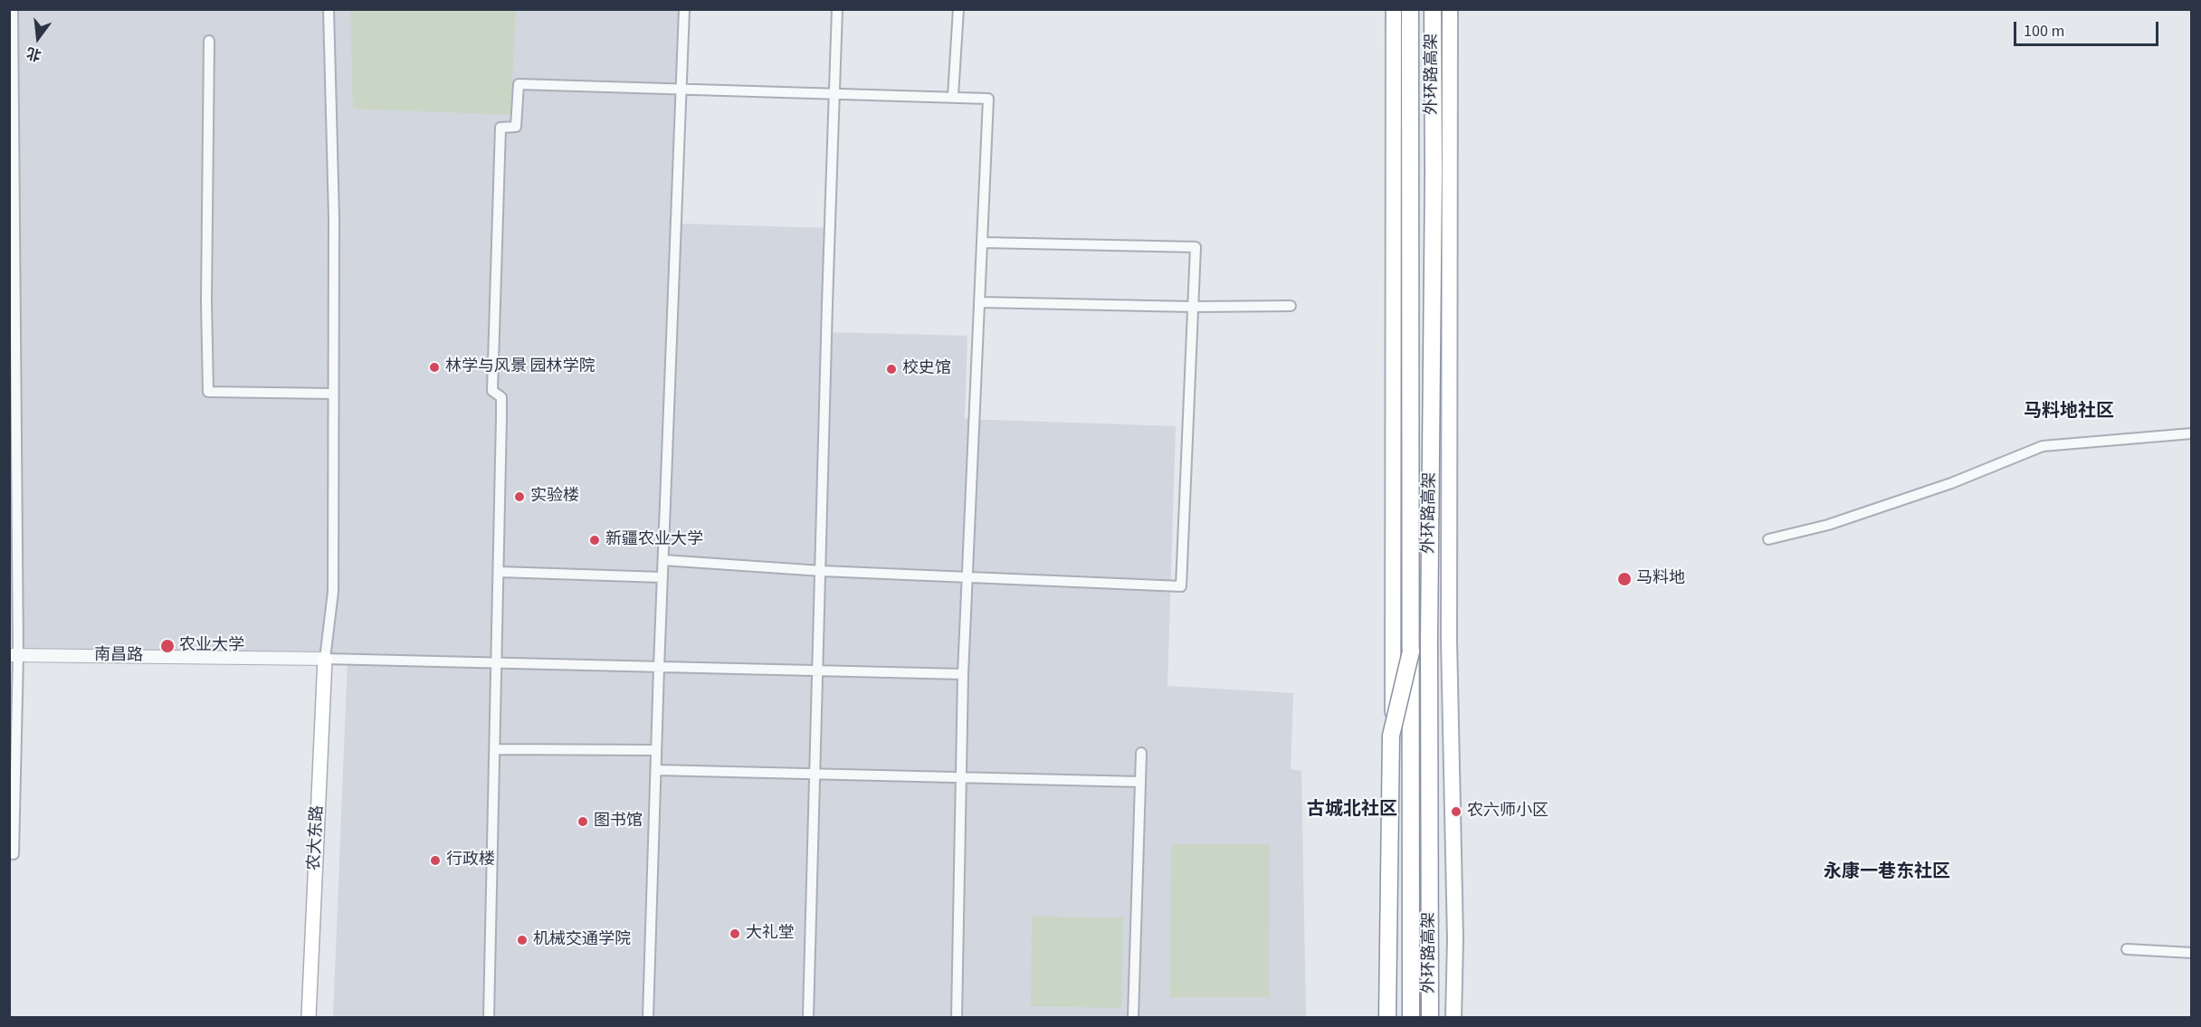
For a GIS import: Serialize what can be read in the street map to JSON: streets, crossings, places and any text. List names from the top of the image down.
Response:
{
  "streets": {
    "highway": ["外环路高架"],
    "main road": ["农大东路"],
    "street": ["南昌路"]
  },
  "crossings": [
    ["南昌路", "农大东路"]
  ],
  "districts": ["马料地社区", "古城北社区", "永康一巷东社区"],
  "places": [
    "林学与风景 园林学院",
    "校史馆",
    "实验楼",
    "新疆农业大学",
    "马料地",
    "农业大学",
    "农六师小区",
    "图书馆",
    "行政楼",
    "大礼堂",
    "机械交通学院"
  ],
  "scale_bar": "100 m",
  "north": "bottom"
}
